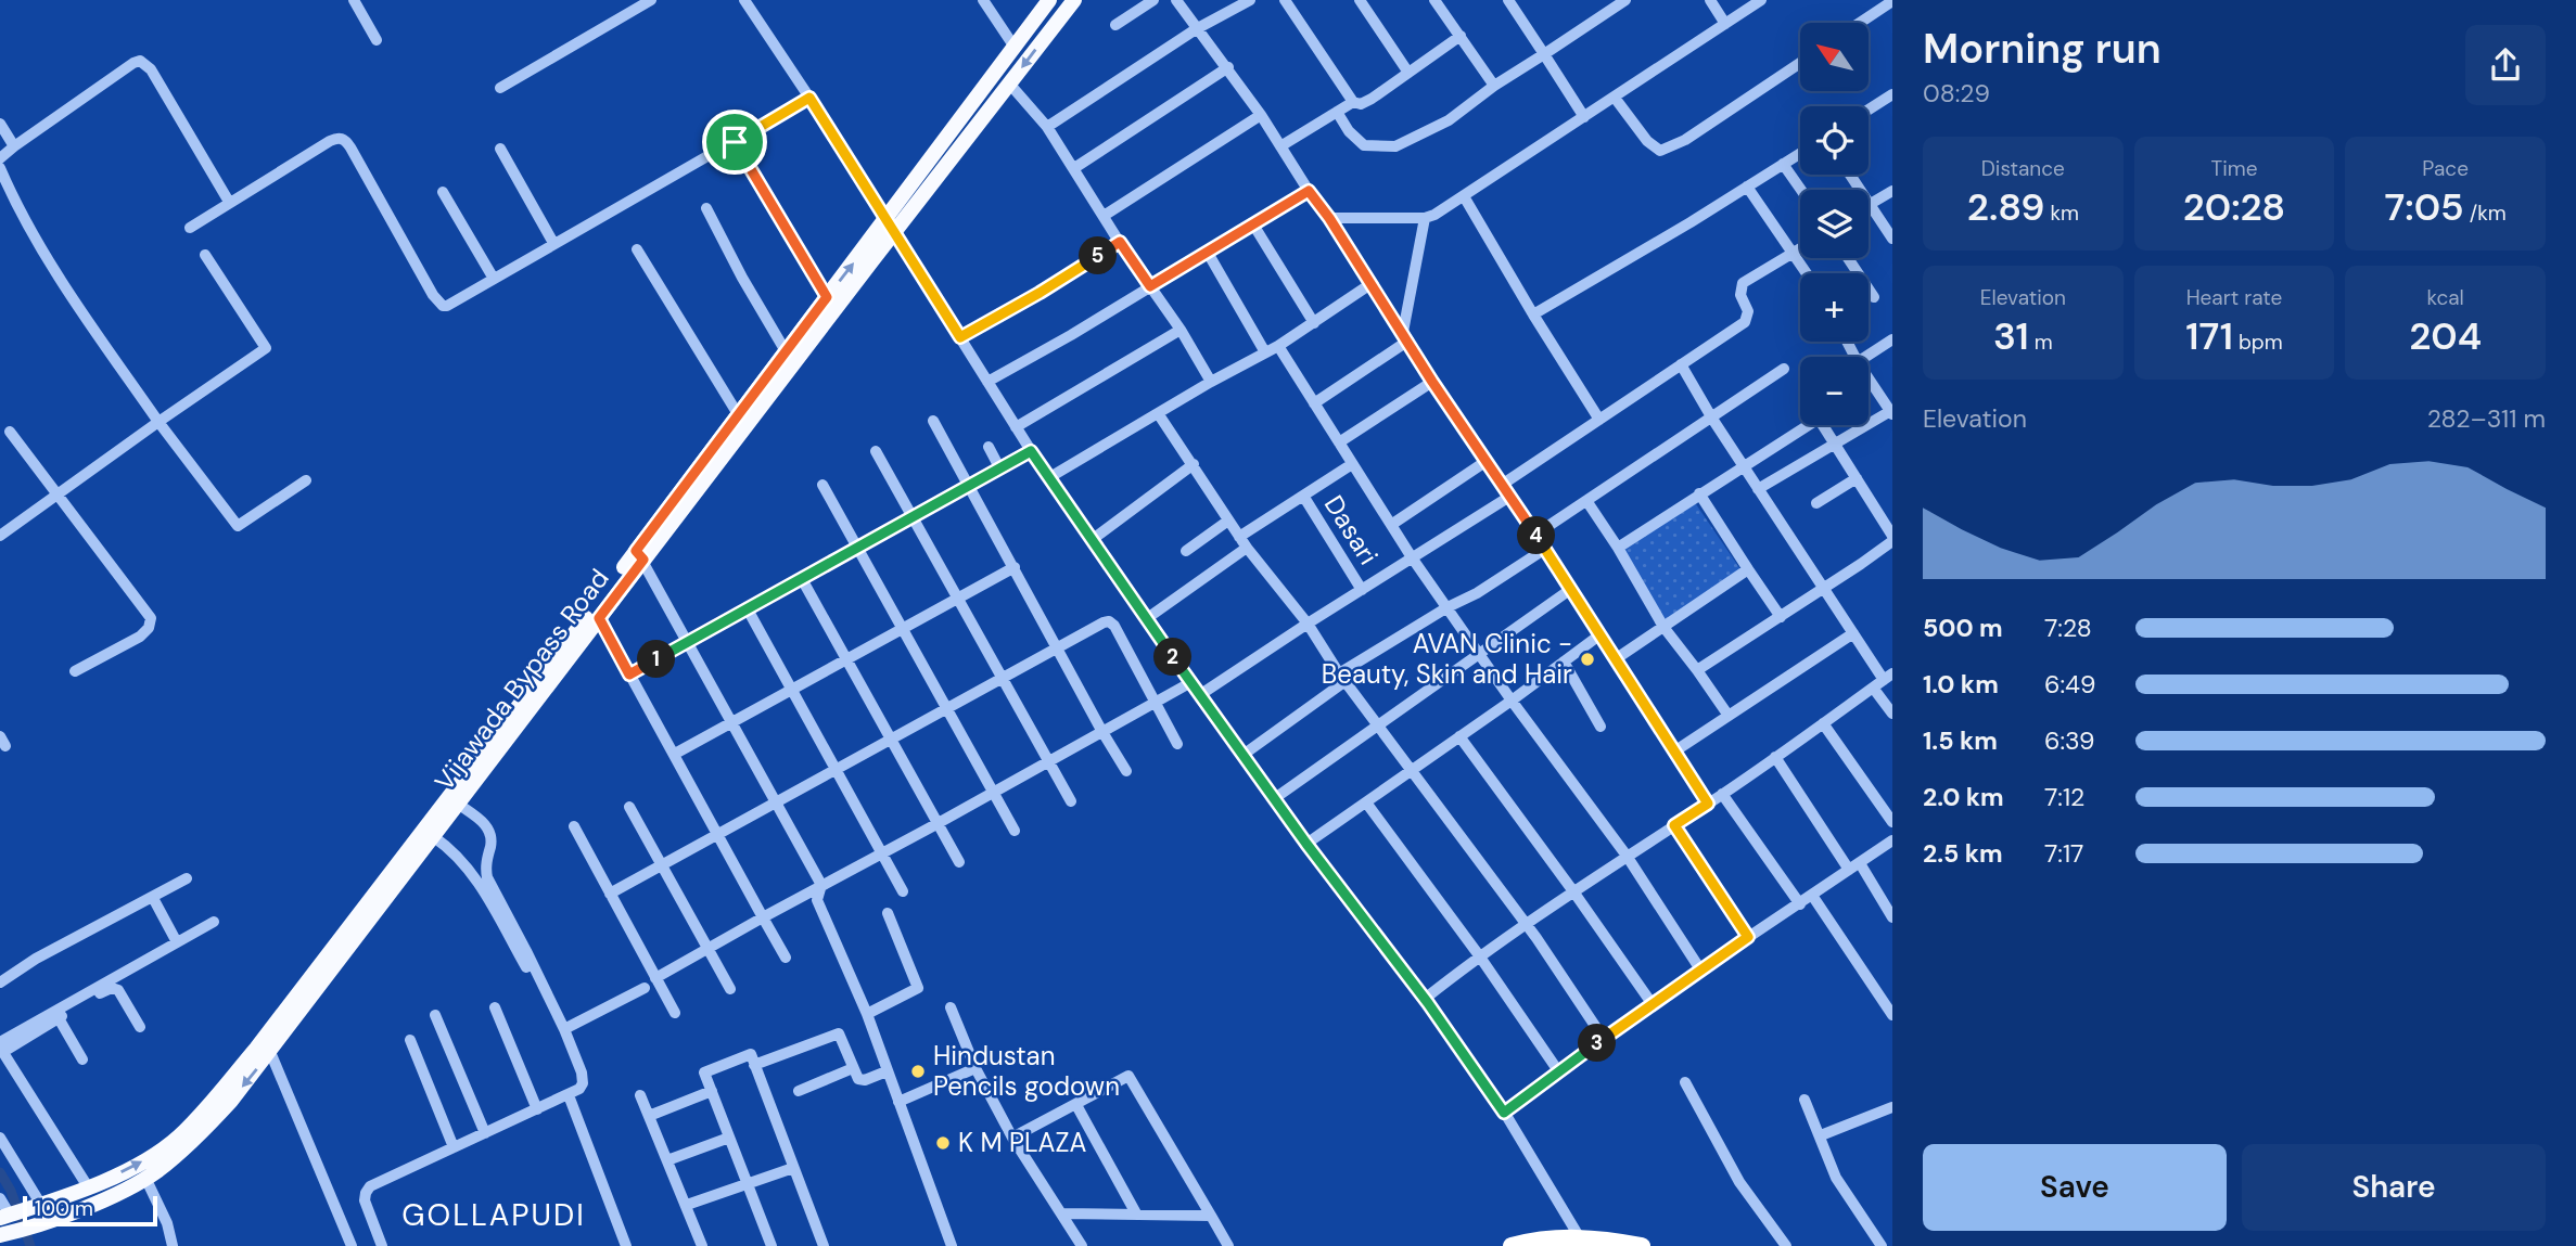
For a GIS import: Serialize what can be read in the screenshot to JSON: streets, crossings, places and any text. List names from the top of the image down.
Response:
{
  "streets": {
    "main road": ["Vijawada Bypass Road"],
    "street": ["Dasari"]
  },
  "districts": ["GOLLAPUDI"],
  "places": ["AVAN Clinic - Beauty, Skin and Hair", "Hindustan Pencils godown", "K M PLAZA"],
  "scale_bar": "100 m",
  "north": "top left",
  "page": {
    "heading": ["Morning run", "08:29"],
    "map_buttons": ["+", "−"],
    "stats": [
      ["Distance", "2.89 km"],
      ["Time", "20:28"],
      ["Pace", "7:05 /km"],
      ["Elevation", "31 m"],
      ["Heart rate", "171 bpm"],
      ["kcal", "204"]
    ],
    "pins": [
      "5",
      "4",
      "2",
      "1",
      "3"
    ],
    "chart": ["Elevation", "282–311 m"],
    "list": [
      {
        "name": "500 m",
        "note": "7:28"
      },
      {
        "name": "1.0 km",
        "note": "6:49"
      },
      {
        "name": "1.5 km",
        "note": "6:39"
      },
      {
        "name": "2.0 km",
        "note": "7:12"
      },
      {
        "name": "2.5 km",
        "note": "7:17"
      }
    ],
    "buttons": ["Save", "Share"],
    "scale": "100 m"
  }
}
